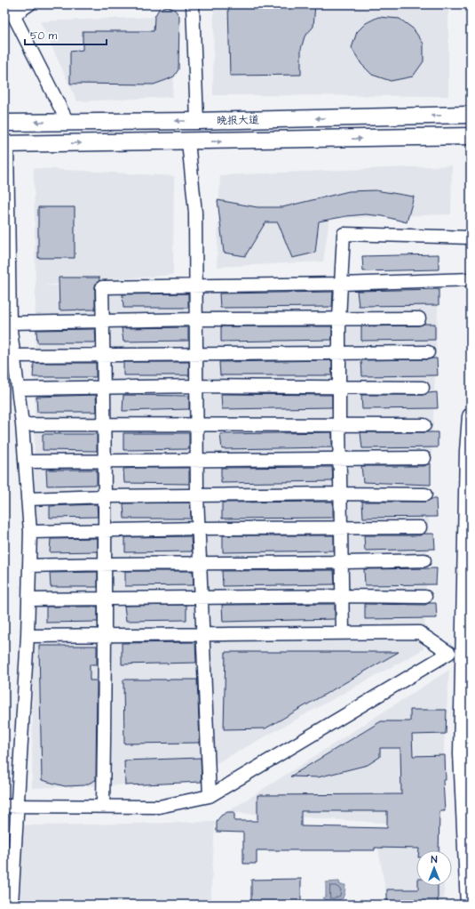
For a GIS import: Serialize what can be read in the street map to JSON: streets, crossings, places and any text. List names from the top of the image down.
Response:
{
  "streets": {
    "main road": ["晚报大道"]
  },
  "scale_bar": "50 m",
  "north": "top"
}
